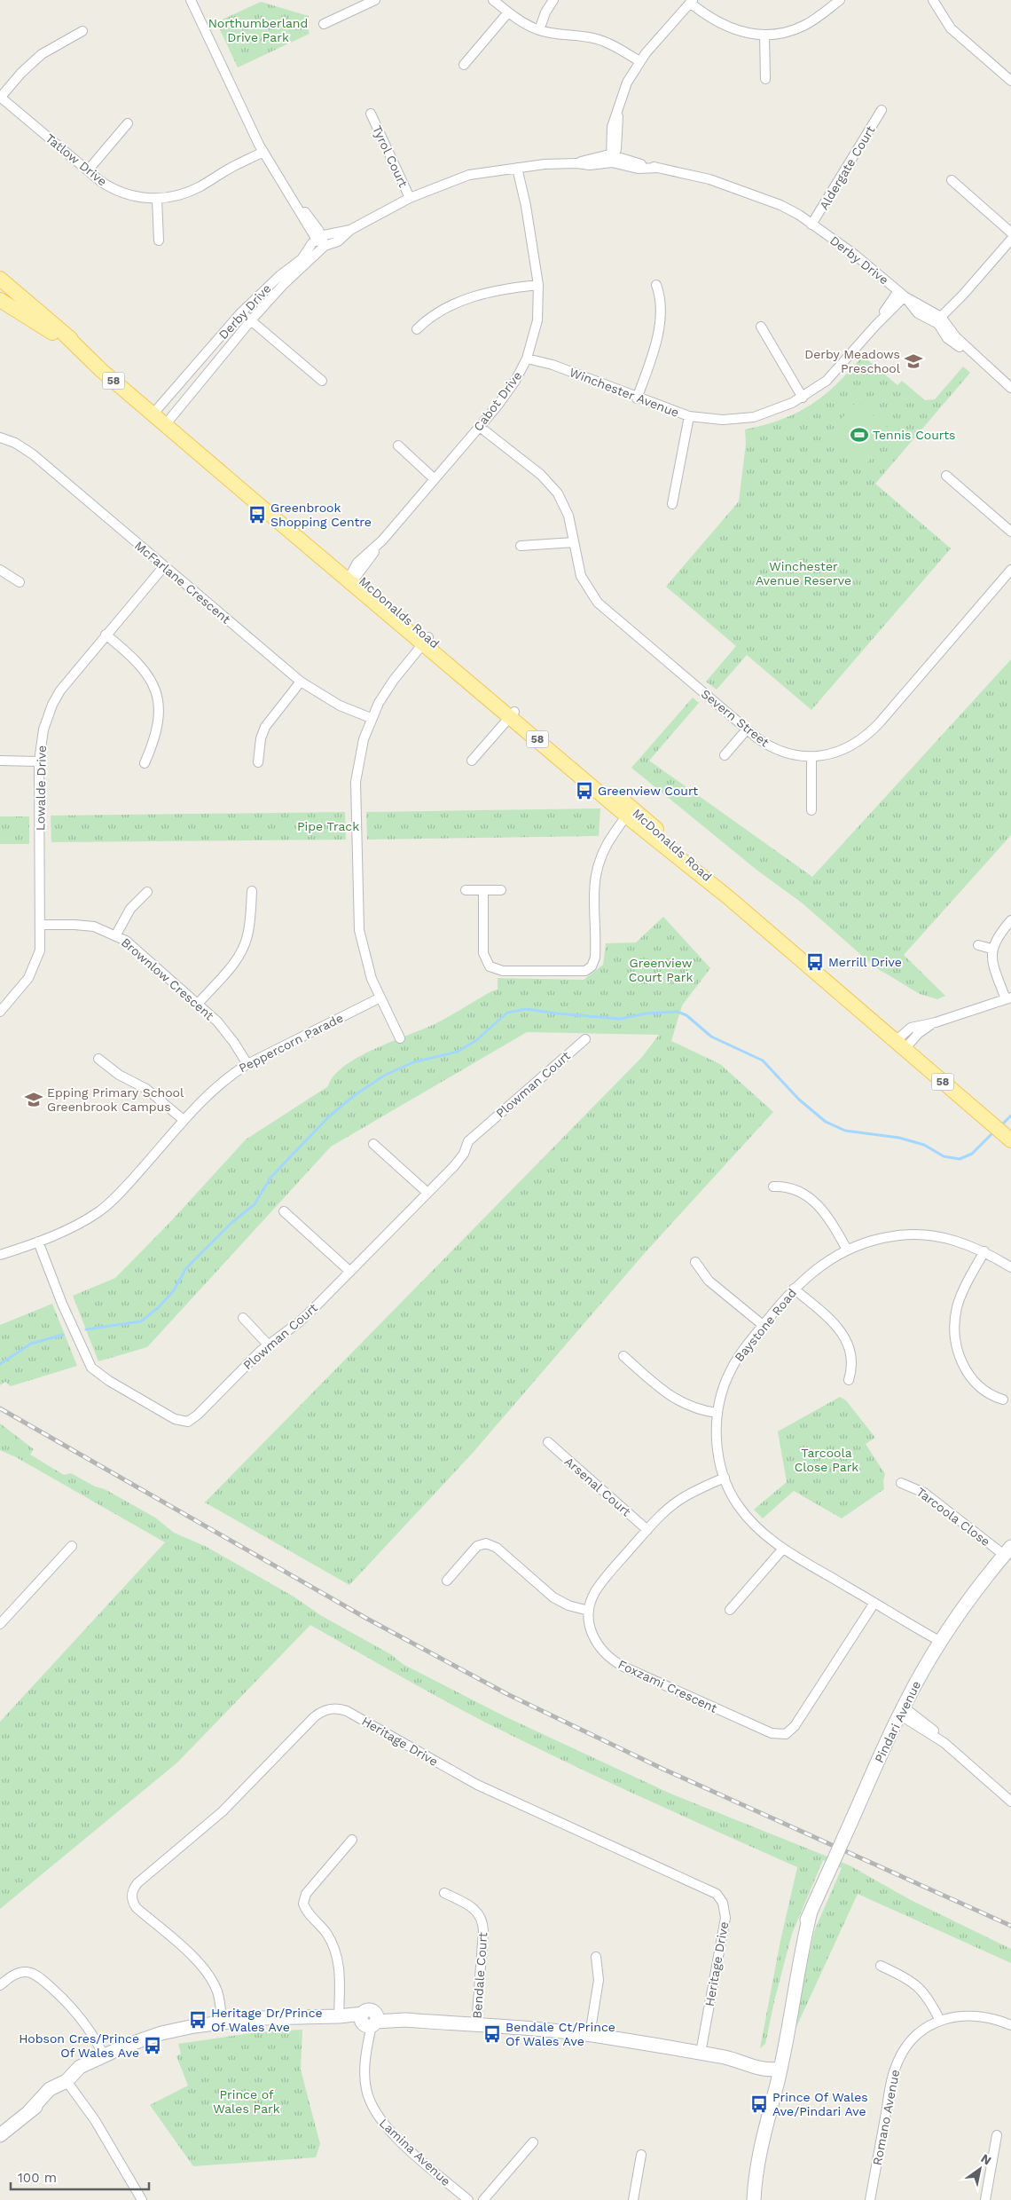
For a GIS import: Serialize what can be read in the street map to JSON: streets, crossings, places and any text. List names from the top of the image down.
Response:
{
  "streets": {
    "main road": ["58", "McDonalds Road"],
    "street": [
      "Tyrol Court",
      "Tatlow Drive",
      "Aldergate Court",
      "Derby Drive",
      "Winchester Avenue",
      "Cabot Drive",
      "McFarlane Crescent",
      "Severn Street",
      "Lowalde Drive",
      "Brownlow Crescent",
      "Peppercorn Parade",
      "Plowman Court",
      "Baystone Road",
      "Arsenal Court",
      "Tarcoola Close",
      "Foxzami Crescent",
      "Pindari Avenue",
      "Heritage Drive",
      "Bendale Court",
      "Romano Avenue",
      "Lamina Avenue"
    ]
  },
  "crossings": [
    ["Tyrol Court", "Derby Drive"],
    ["Aldergate Court", "Derby Drive"],
    ["Derby Drive", "Winchester Avenue"],
    ["Derby Drive", "Cabot Drive"],
    ["Derby Drive", "McDonalds Road"],
    ["Winchester Avenue", "Cabot Drive"],
    ["Cabot Drive", "McDonalds Road"],
    ["Cabot Drive", "Severn Street"],
    ["McFarlane Crescent", "Lowalde Drive"],
    ["Lowalde Drive", "Brownlow Crescent"],
    ["Brownlow Crescent", "Peppercorn Parade"],
    ["Peppercorn Parade", "Plowman Court"],
    ["Baystone Road", "Foxzami Crescent"],
    ["Baystone Road", "Pindari Avenue"],
    ["Arsenal Court", "Foxzami Crescent"],
    ["Tarcoola Close", "Pindari Avenue"]
  ],
  "parks": [
    "Northumberland Drive Park",
    "Winchester Avenue Reserve",
    "Pipe Track",
    "Greenview Court Park",
    "Tarcoola Close Park",
    "Prince of Wales Park"
  ],
  "places": {
    "school or university": ["Derby Meadows Preschool", "Epping Primary School Greenbrook Campus"],
    "sports": ["Tennis Courts"],
    "bus stop": [
      "Greenbrook Shopping Centre",
      "Greenview Court",
      "Merrill Drive",
      "Heritage Dr/Prince Of Wales Ave",
      "Bendale Ct/Prince Of Wales Ave",
      "Hobson Cres/Prince Of Wales Ave",
      "Prince Of Wales Ave/Pindari Ave"
    ]
  },
  "scale_bar": "100 m",
  "north": "top right"
}
